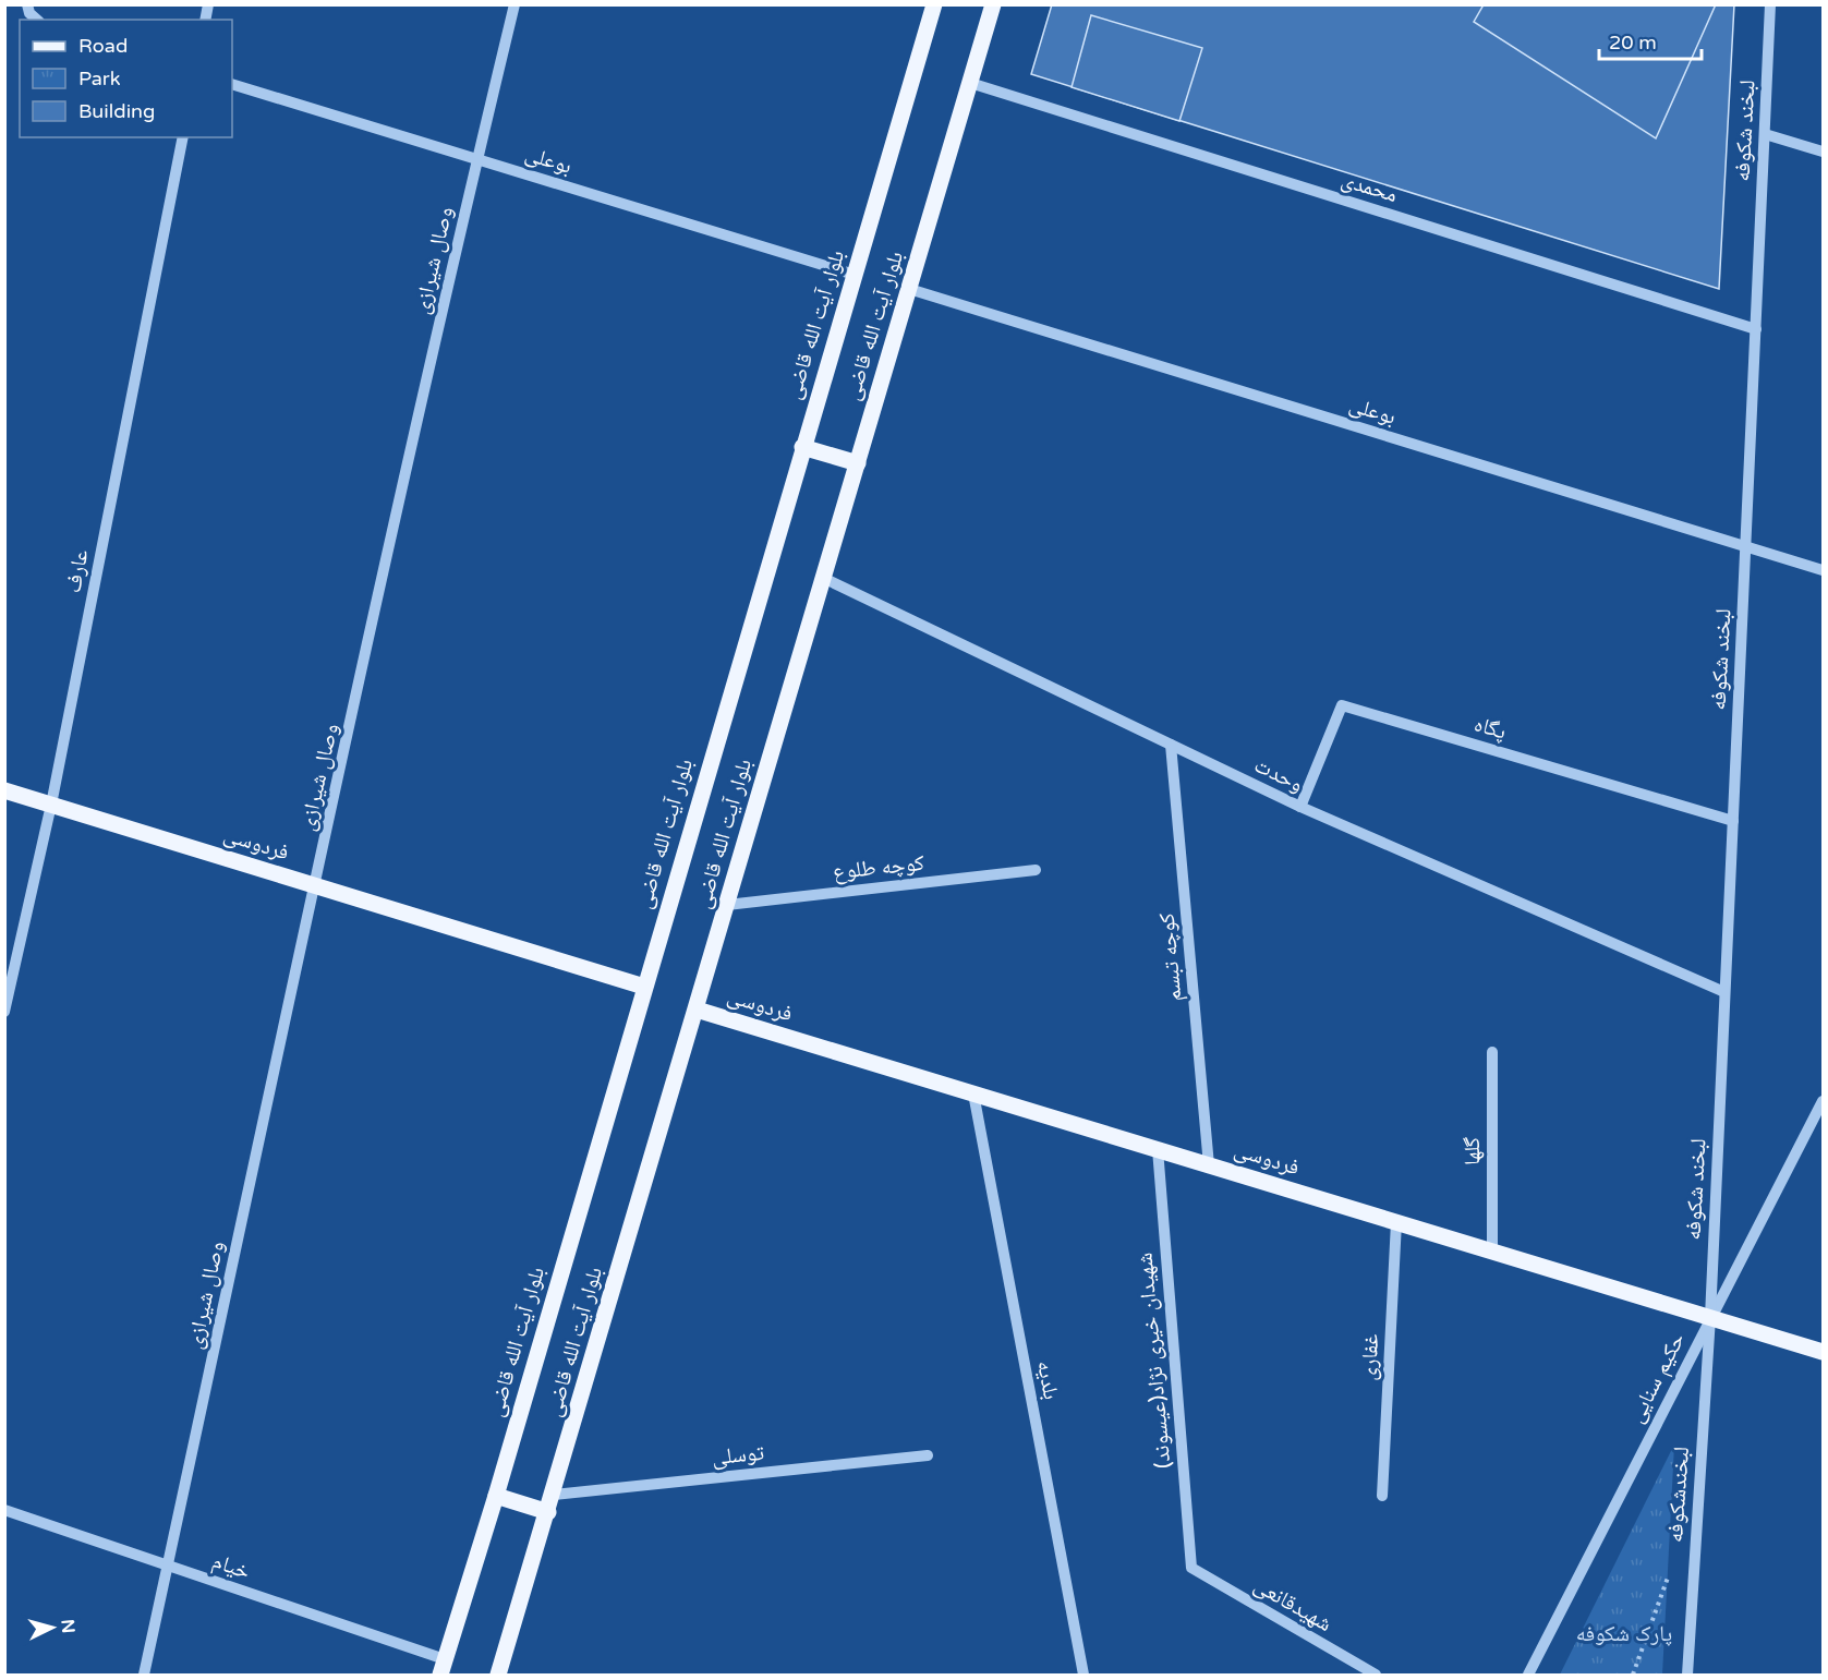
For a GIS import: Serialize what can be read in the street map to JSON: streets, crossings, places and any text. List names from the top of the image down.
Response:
{
  "streets": {
    "main road": ["بلوار آیت ‌الله قاضی", "بلوار آیت‌ الله قاضی", "فردوسی"],
    "street": [
      "لبخند شکوفه",
      "بوعلی",
      "محمدی",
      "وصال شیرازی",
      "عارف",
      "پگاه",
      "وحدت",
      "کوچه طلوع",
      "کوچه تبسم",
      "گلها",
      "غفاری",
      "شهیدان خیری نژاد(عیسوند)",
      "حکیم سنایی",
      "بلدیه",
      "توسلی",
      "لبخندشکوفه",
      "خیام",
      "شهیدقانعی"
    ]
  },
  "crossings": [
    ["لبخند شکوفه", "بوعلی"],
    ["لبخند شکوفه", "محمدی"],
    ["لبخند شکوفه", "پگاه"],
    ["لبخند شکوفه", "وحدت"],
    ["لبخند شکوفه", "فردوسی"],
    ["لبخند شکوفه", "حکیم سنایی"],
    ["لبخند شکوفه", "لبخندشکوفه"],
    ["بوعلی", "وصال شیرازی"],
    ["بوعلی", "بلوار آیت ‌الله قاضی"],
    ["بوعلی", "بلوار آیت‌ الله قاضی"],
    ["محمدی", "بلوار آیت‌ الله قاضی"],
    ["وصال شیرازی", "فردوسی"],
    ["وصال شیرازی", "خیام"],
    ["بلوار آیت ‌الله قاضی", "فردوسی"],
    ["بلوار آیت ‌الله قاضی", "خیام"],
    ["بلوار آیت‌ الله قاضی", "وحدت"],
    ["بلوار آیت‌ الله قاضی", "فردوسی"],
    ["بلوار آیت‌ الله قاضی", "کوچه طلوع"],
    ["بلوار آیت‌ الله قاضی", "توسلی"],
    ["عارف", "فردوسی"],
    ["پگاه", "وحدت"],
    ["وحدت", "کوچه تبسم"],
    ["فردوسی", "کوچه تبسم"],
    ["فردوسی", "گلها"],
    ["فردوسی", "غفاری"],
    ["فردوسی", "شهیدان خیری نژاد(عیسوند)"],
    ["فردوسی", "حکیم سنایی"],
    ["فردوسی", "بلدیه"],
    ["فردوسی", "لبخندشکوفه"],
    ["شهیدان خیری نژاد(عیسوند)", "شهیدقانعی"],
    ["حکیم سنایی", "لبخندشکوفه"]
  ],
  "parks": ["پارک شکوفه"],
  "legend": ["Road", "Park", "Building"],
  "scale_bar": "20 m",
  "north": "right"
}
